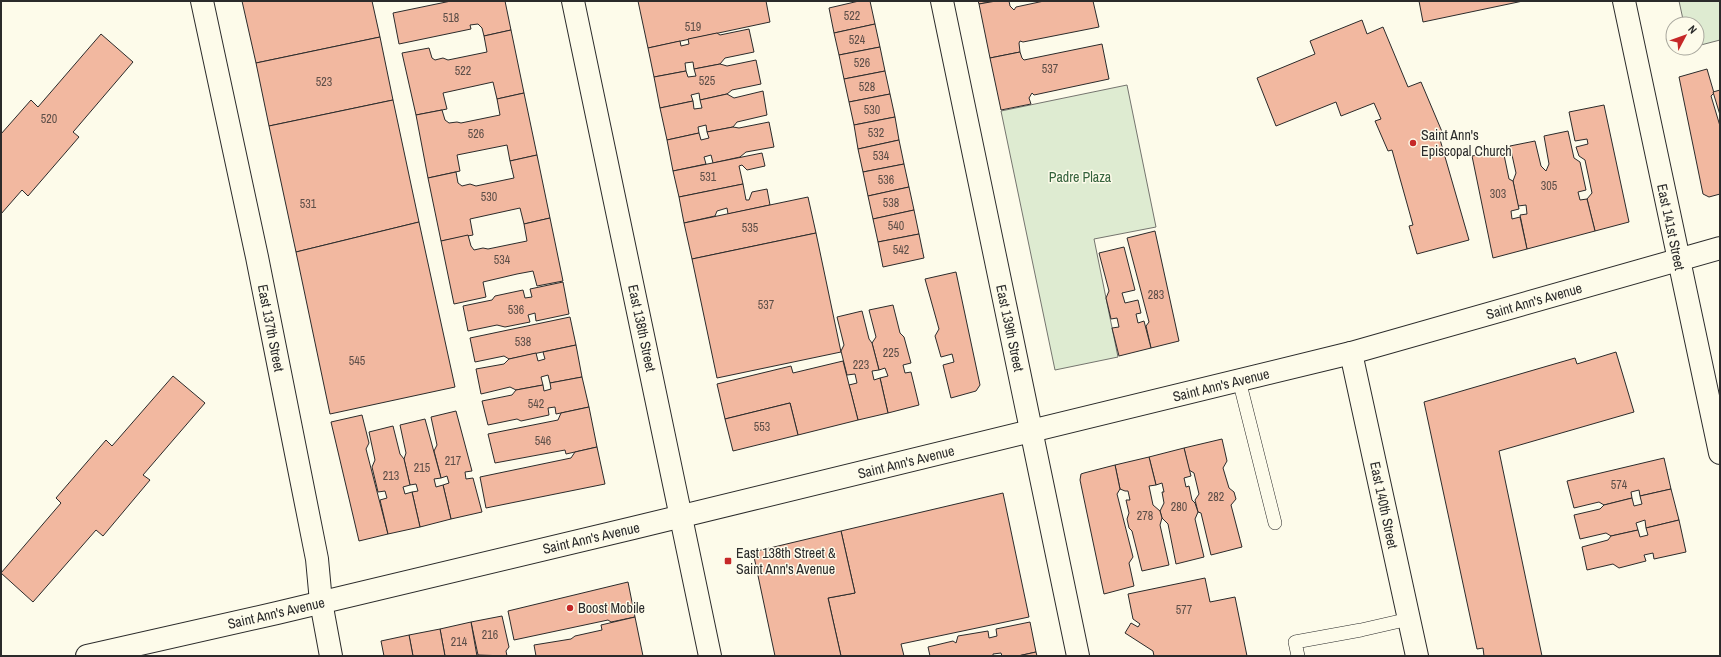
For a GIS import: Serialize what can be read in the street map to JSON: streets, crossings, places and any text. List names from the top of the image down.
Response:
{
  "streets": {
    "street": [
      "East 141st Street",
      "Saint Ann's Avenue",
      "East 137th Street",
      "East 138th Street",
      "East 139th Street",
      "East 140th Street"
    ]
  },
  "crossings": [
    ["East 141st Street", "Saint Ann's Avenue"],
    ["Saint Ann's Avenue", "East 137th Street"],
    ["Saint Ann's Avenue", "East 138th Street"],
    ["Saint Ann's Avenue", "East 139th Street"],
    ["Saint Ann's Avenue", "East 140th Street"]
  ],
  "parks": ["Padre Plaza"],
  "places": {
    "other": ["Saint Ann's Episcopal Church", "Boost Mobile"],
    "transit": ["East 138th Street & Saint Ann's Avenue"]
  },
  "house_numbers": [
    "522",
    "518",
    "519",
    "524",
    "526",
    "537",
    "522",
    "525",
    "523",
    "528",
    "530",
    "520",
    "532",
    "526",
    "534",
    "531",
    "536",
    "305",
    "303",
    "530",
    "538",
    "531",
    "540",
    "535",
    "542",
    "534",
    "283",
    "537",
    "536",
    "538",
    "225",
    "545",
    "223",
    "542",
    "553",
    "546",
    "217",
    "215",
    "213",
    "574",
    "282",
    "280",
    "278",
    "577",
    "216",
    "214"
  ],
  "north": "top right"
}
